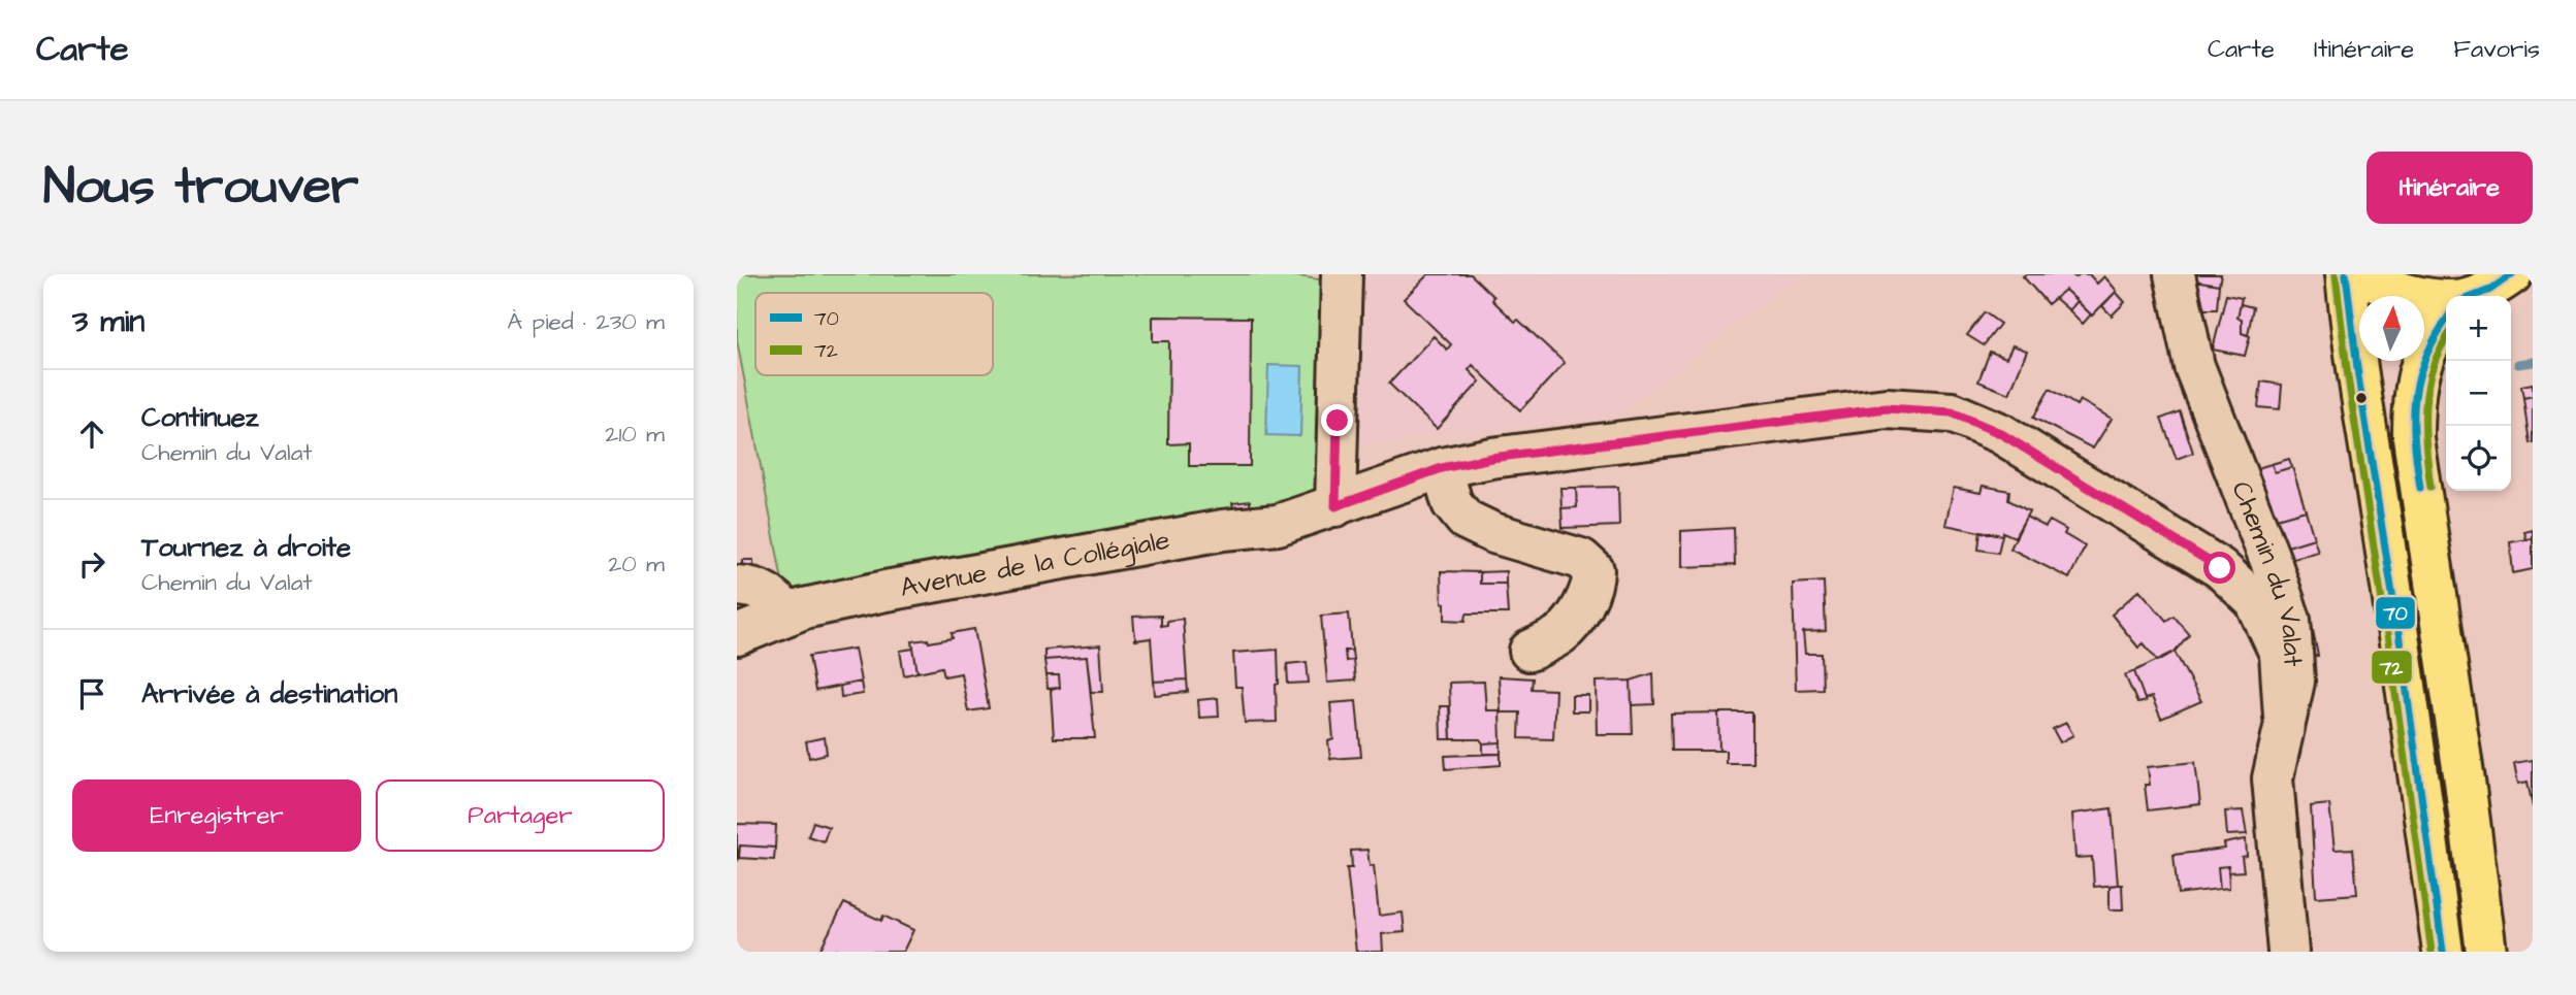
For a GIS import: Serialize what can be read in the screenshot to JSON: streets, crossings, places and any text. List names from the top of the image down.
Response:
{
  "streets": {
    "street": ["Avenue de la Collégiale", "Chemin du Valat"]
  },
  "crossings": [
    ["Avenue de la Collégiale", "Chemin du Valat"]
  ],
  "lines": ["transit line 70", "transit line 72"],
  "legend": ["70", "72"],
  "north": "top",
  "page": {
    "header": "Carte",
    "nav": ["Carte", "Itinéraire", "Favoris"],
    "buttons": [
      "Itinéraire",
      ["Enregistrer", "Partager"]
    ],
    "title": "Nous trouver",
    "heading": ["3 min", "À pied · 230 m"],
    "map_buttons": ["+", "−"],
    "list": [
      ["Continuez", "Chemin du Valat", "210 m"],
      ["Tournez à droite", "Chemin du Valat", "20 m"],
      "Arrivée à destination"
    ]
  }
}
